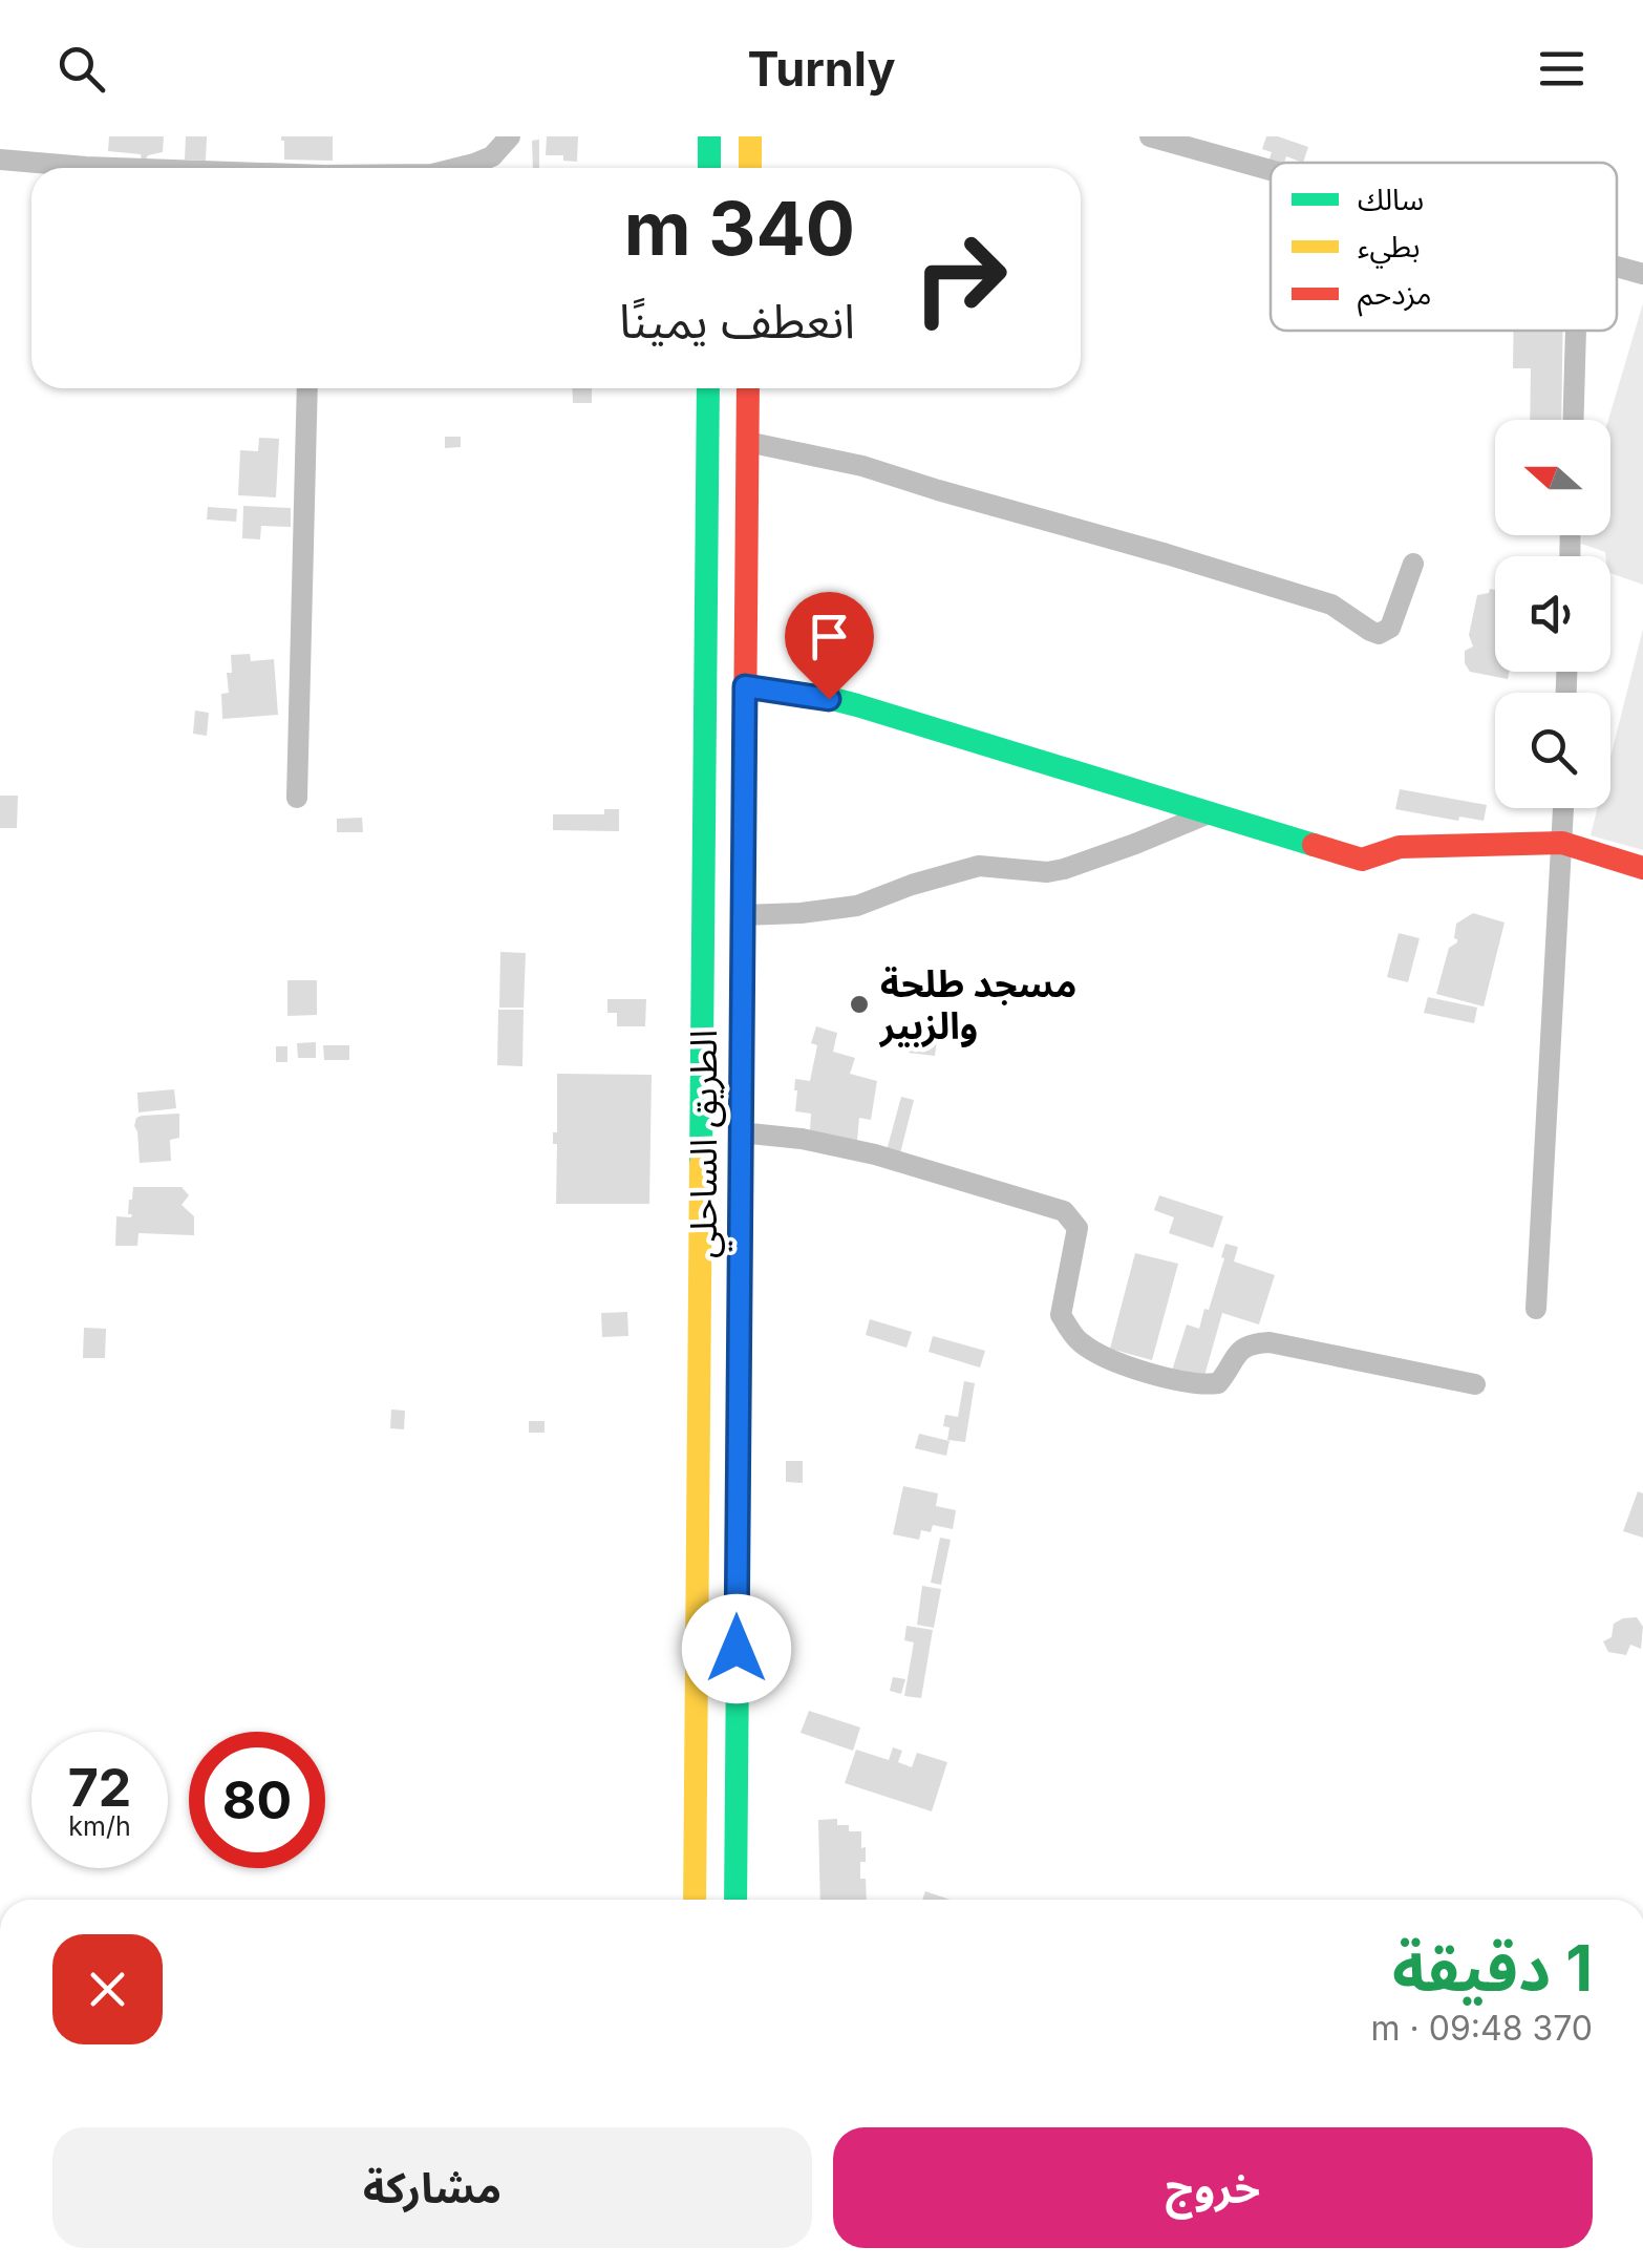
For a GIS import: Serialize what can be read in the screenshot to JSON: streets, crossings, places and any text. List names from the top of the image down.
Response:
{
  "streets": {
    "main road": ["الطريق الساحلي"]
  },
  "places": ["مسجد طلحة والزبير"],
  "legend": ["سالك", "بطيء", "مزدحم"],
  "north": "left",
  "page": {
    "header": "Turnly",
    "turn": ["340 m", "انعطف يمينًا"],
    "speed": "72 km/h",
    "limit": "80",
    "heading": ["1 دقيقة", "370 m · 09:48"],
    "buttons": ["خروج", "مشاركة"]
  }
}
